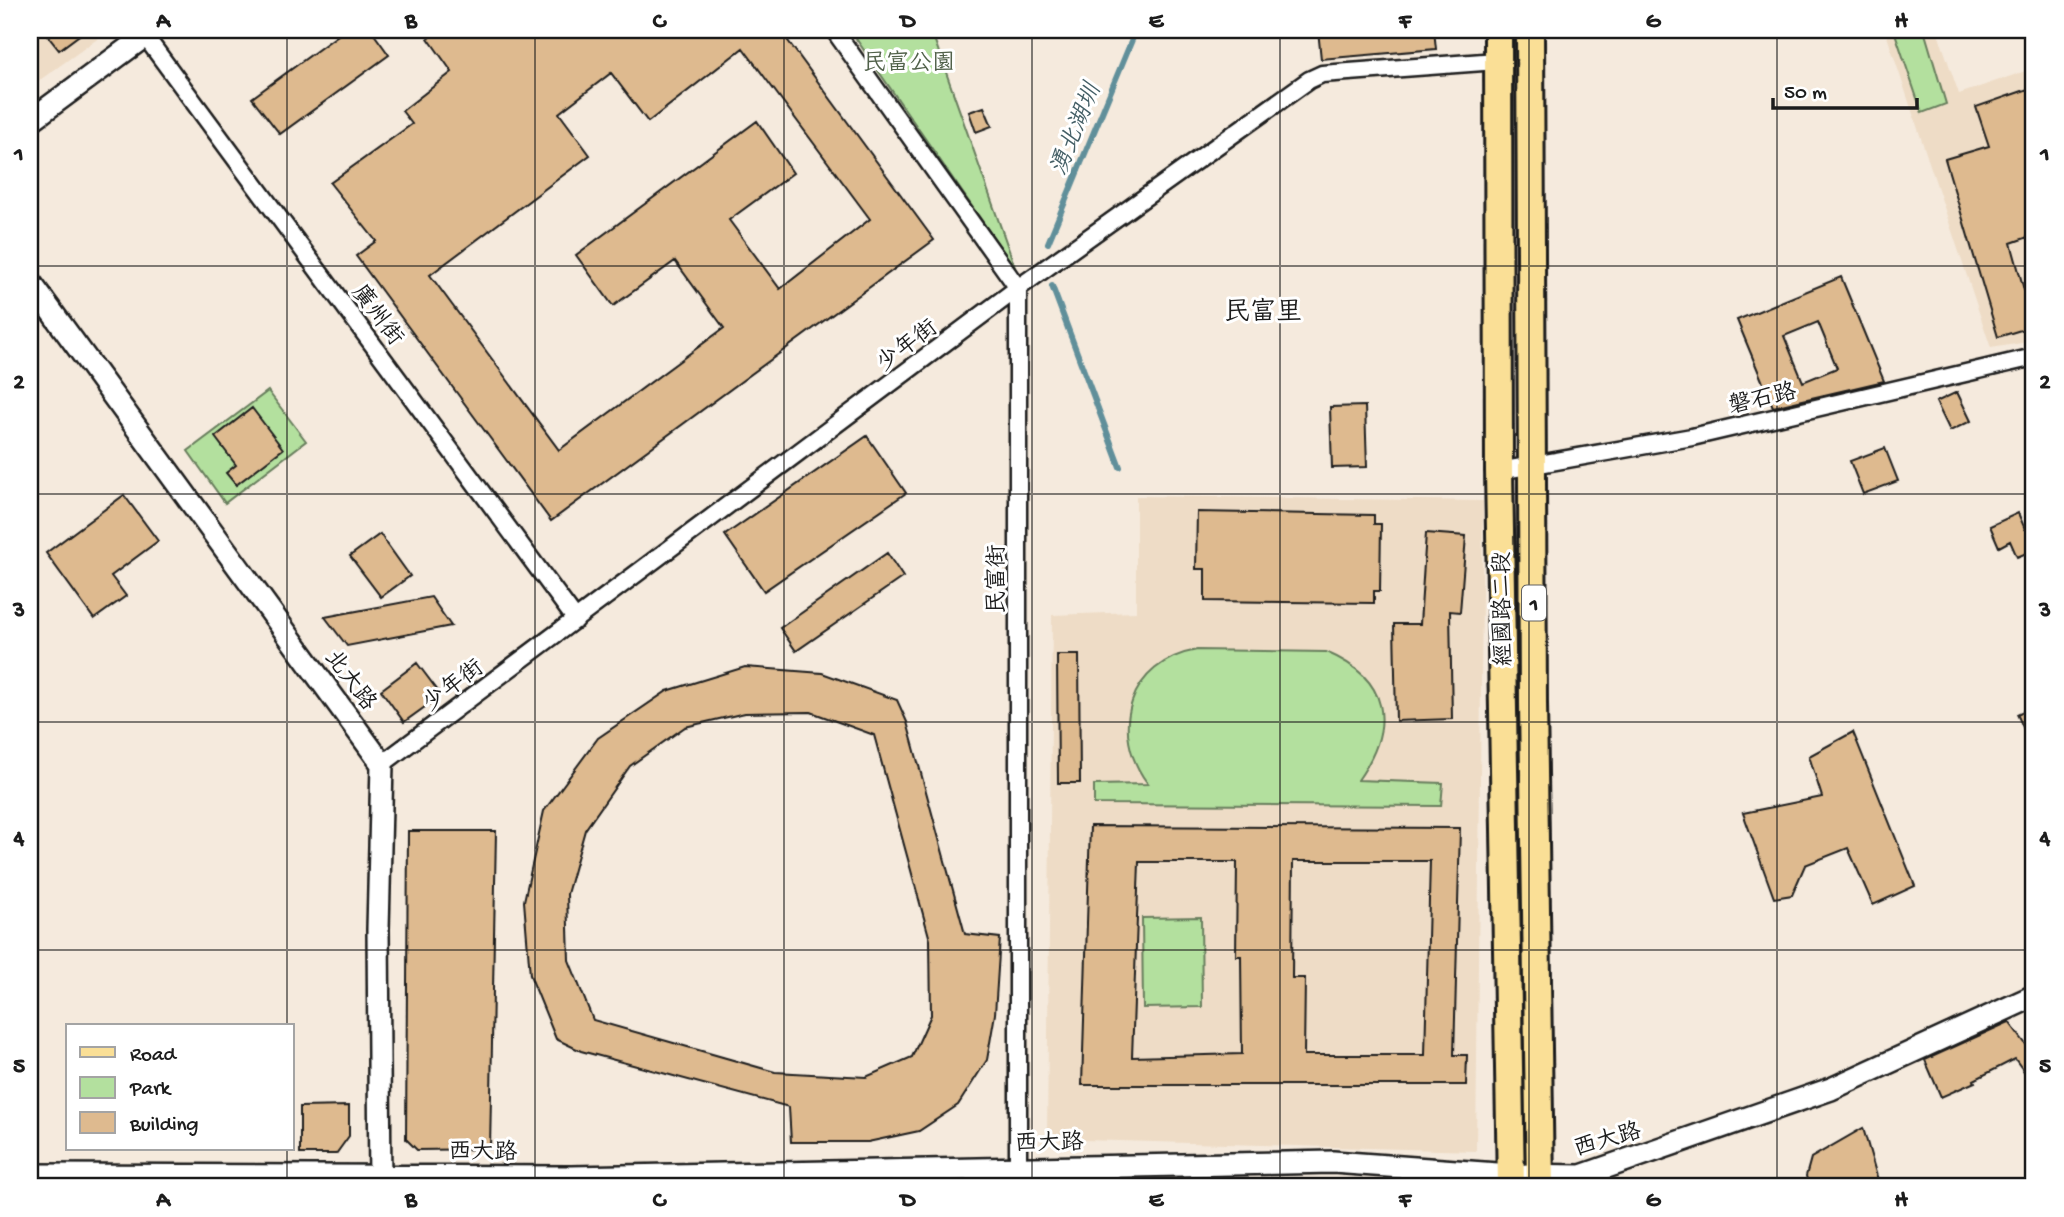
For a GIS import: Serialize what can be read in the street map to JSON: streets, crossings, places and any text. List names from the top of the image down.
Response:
{
  "streets": {
    "main road": ["1", "經國路二段"],
    "street": [
      "廣州街",
      "少年街",
      "磐石路",
      "民富街",
      "北大路",
      "西大路"
    ]
  },
  "crossings": [
    ["廣州街", "少年街"],
    ["少年街", "民富街"],
    ["少年街", "經國路二段"],
    ["少年街", "北大路"],
    ["磐石路", "經國路二段"],
    ["民富街", "西大路"],
    ["經國路二段", "西大路"]
  ],
  "districts": ["民富里"],
  "water": ["湧北湖圳"],
  "parks": ["民富公園"],
  "legend": ["Road", "Park", "Building"],
  "scale_bar": "50 m",
  "grid": {
    "columns": [
      "A",
      "B",
      "C",
      "D",
      "E",
      "F",
      "G",
      "H"
    ],
    "rows": [
      "1",
      "2",
      "3",
      "4",
      "5"
    ]
  }
}
